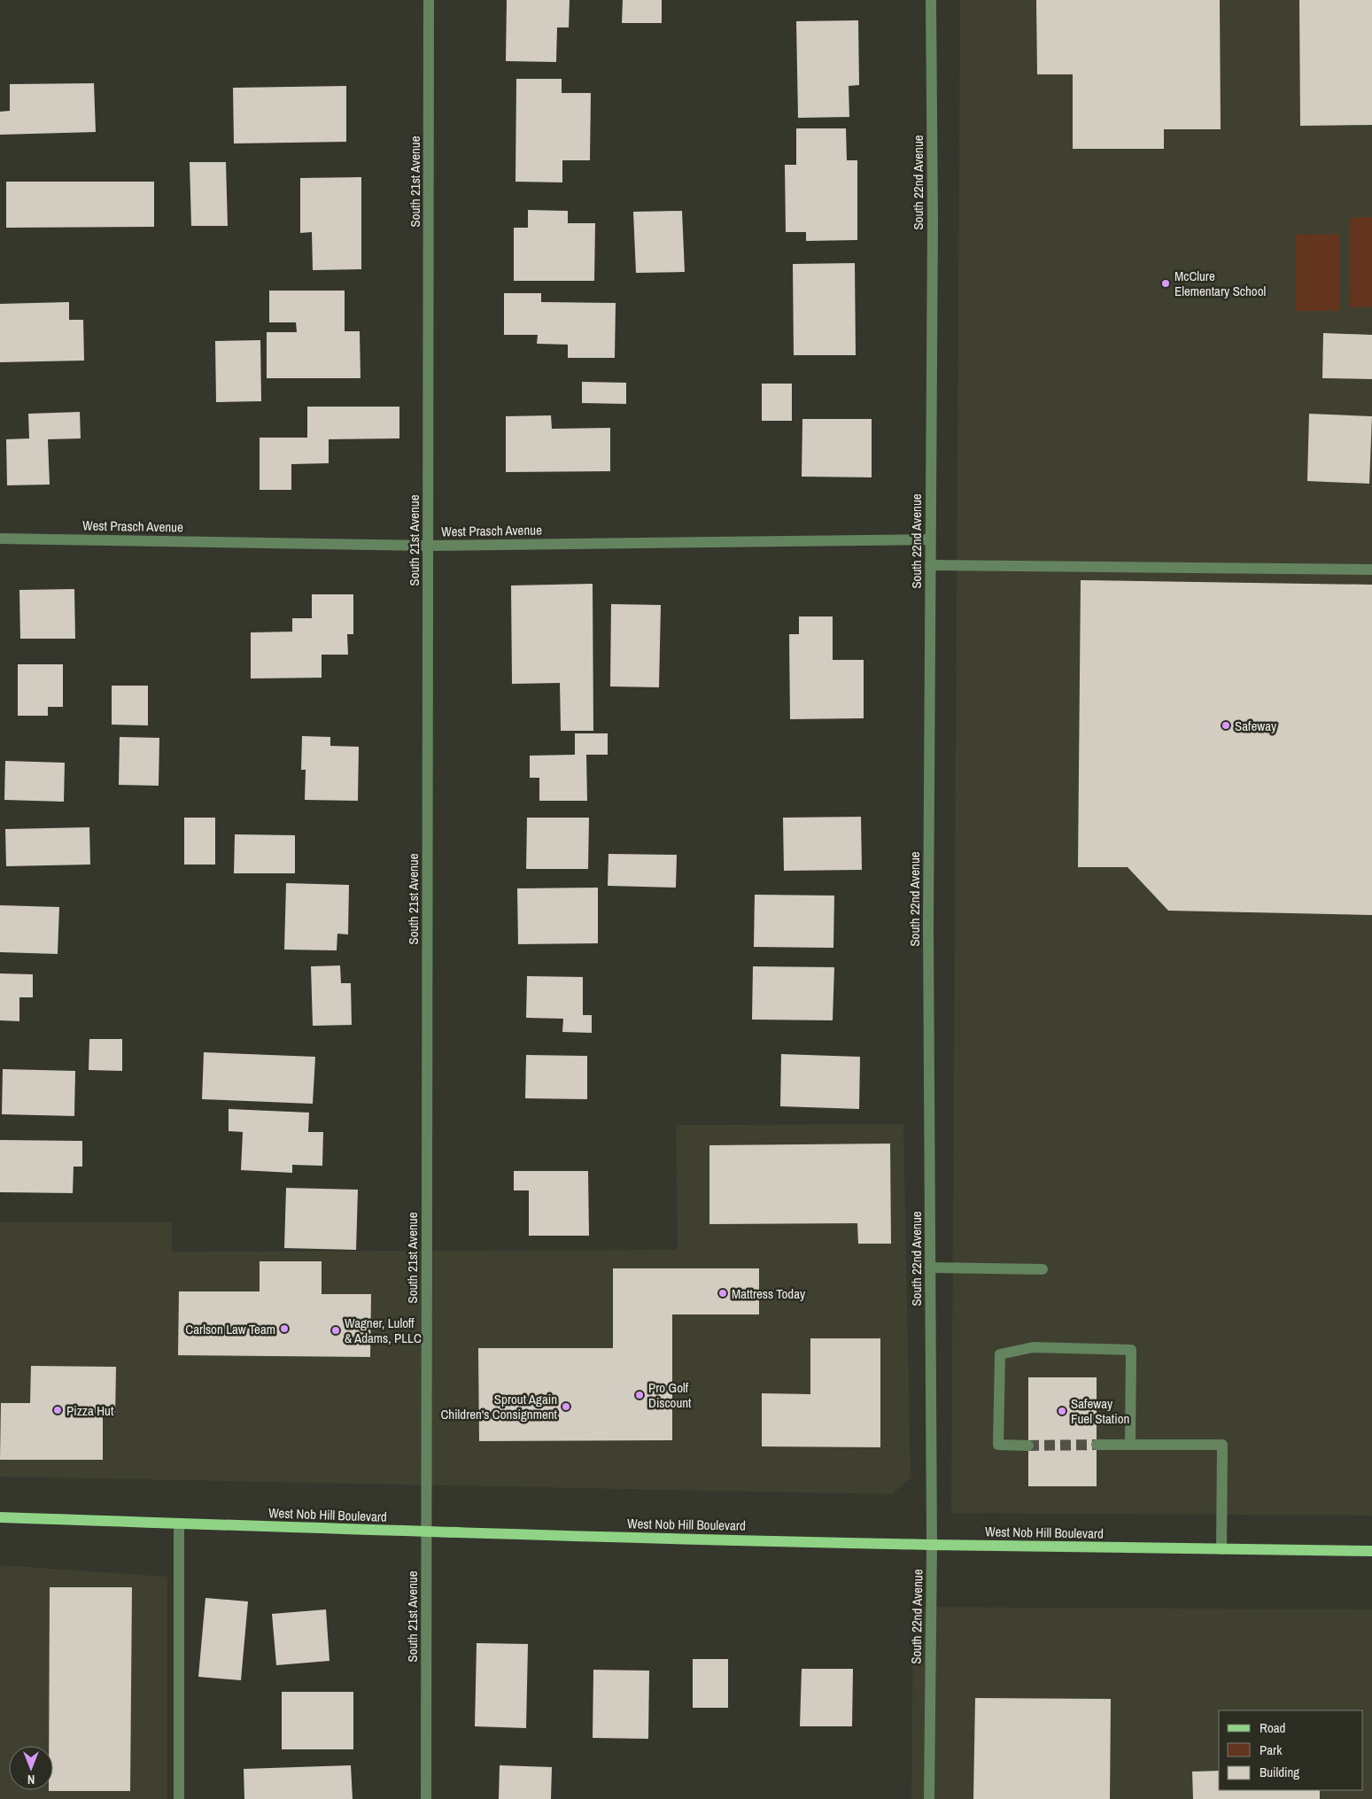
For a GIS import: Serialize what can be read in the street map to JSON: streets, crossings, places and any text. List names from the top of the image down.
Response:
{
  "streets": {
    "main road": ["West Nob Hill Boulevard"],
    "street": ["South 21st Avenue", "South 22nd Avenue", "West Prasch Avenue"]
  },
  "crossings": [
    ["South 21st Avenue", "West Prasch Avenue"],
    ["South 21st Avenue", "West Nob Hill Boulevard"],
    ["South 22nd Avenue", "West Prasch Avenue"],
    ["South 22nd Avenue", "West Nob Hill Boulevard"]
  ],
  "places": [
    "McClure Elementary School",
    "Safeway",
    "Mattress Today",
    "Carlson Law Team",
    "Wagner, Luloff & Adams, PLLC",
    "Pro Golf Discount",
    "Sprout Again Children's Consignment",
    "Pizza Hut",
    "Safeway Fuel Station"
  ],
  "legend": ["Road", "Park", "Building"],
  "north": "bottom"
}
